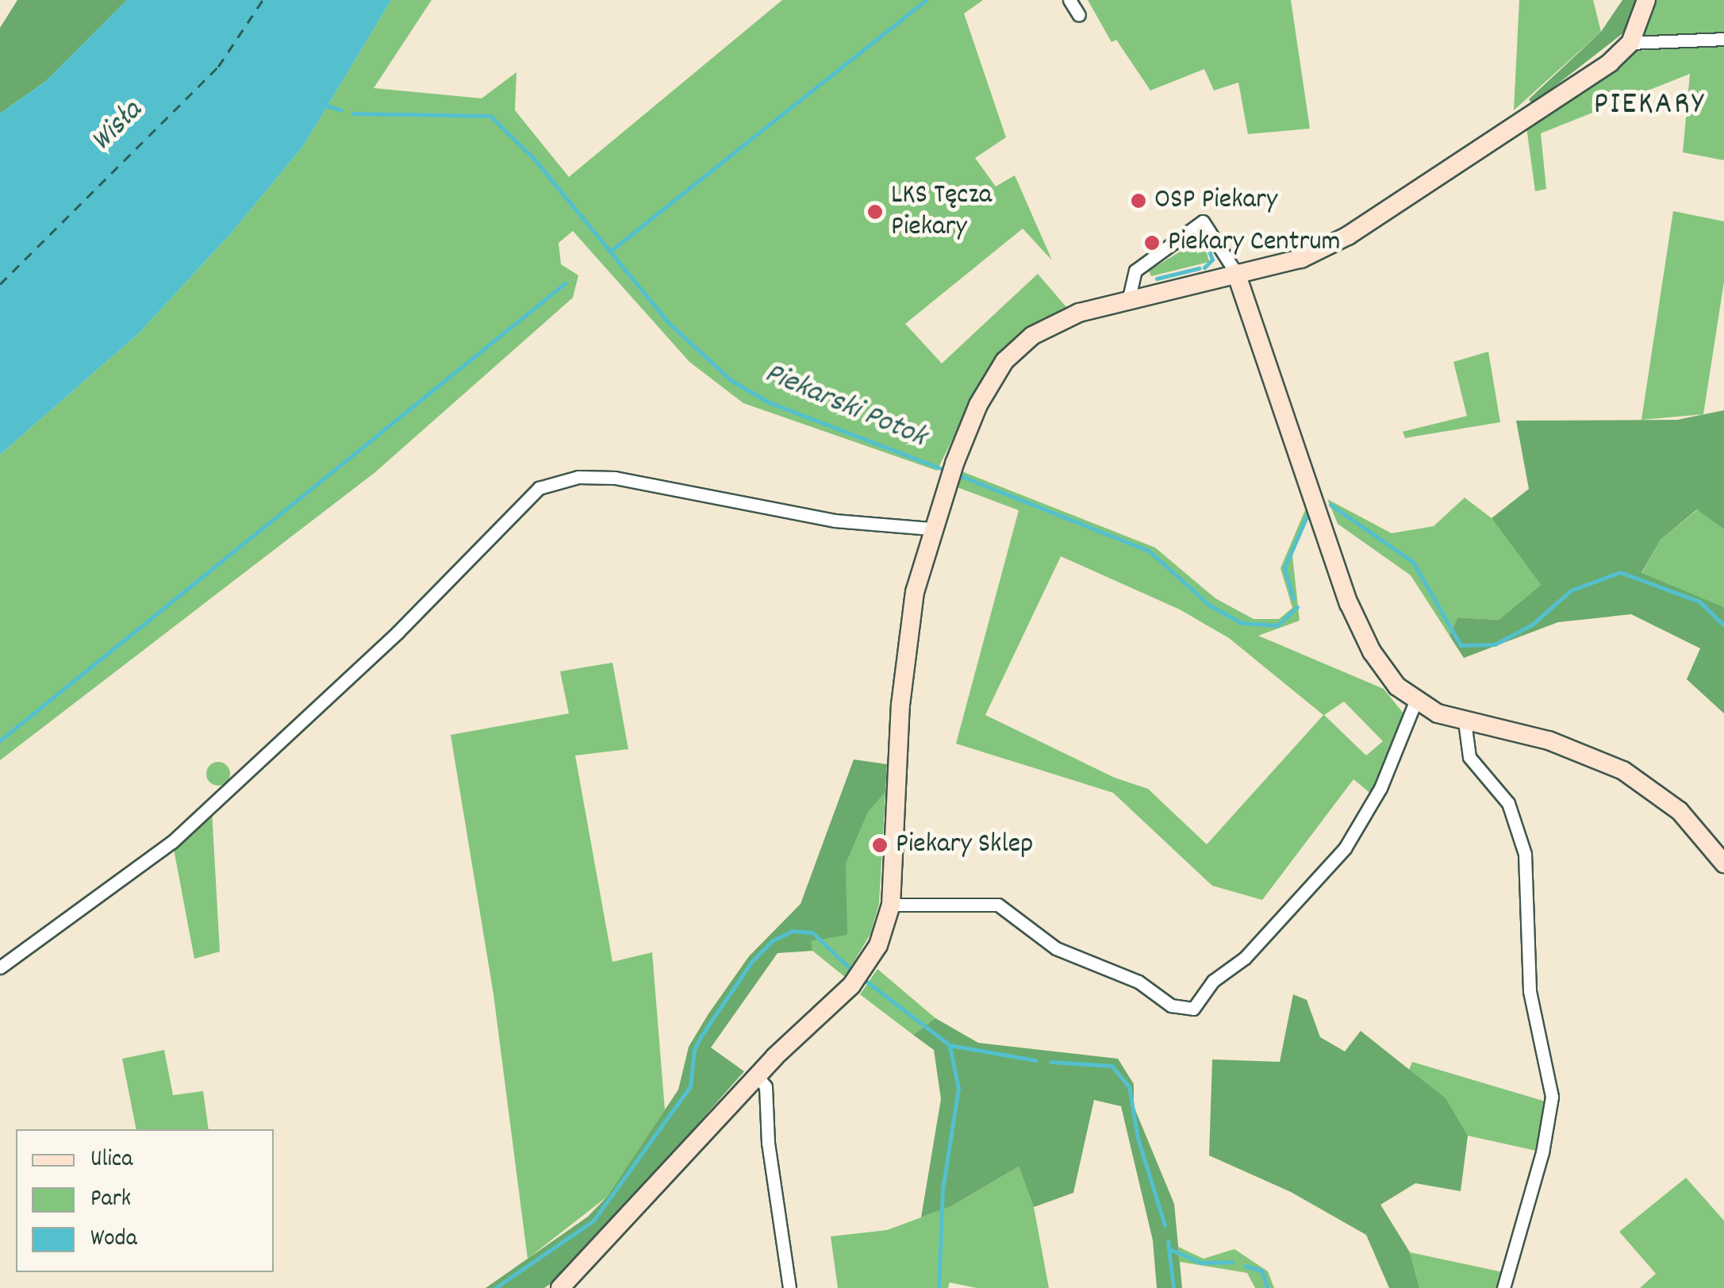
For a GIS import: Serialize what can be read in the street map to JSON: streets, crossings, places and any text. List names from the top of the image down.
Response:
{
  "districts": ["PIEKARY"],
  "water": ["Wisła", "Piekarski Potok"],
  "places": [
    "OSP Piekary",
    "LKS Tęcza Piekary",
    "Piekary Centrum",
    "Piekary Sklep"
  ],
  "legend": ["Ulica", "Park", "Woda"]
}
